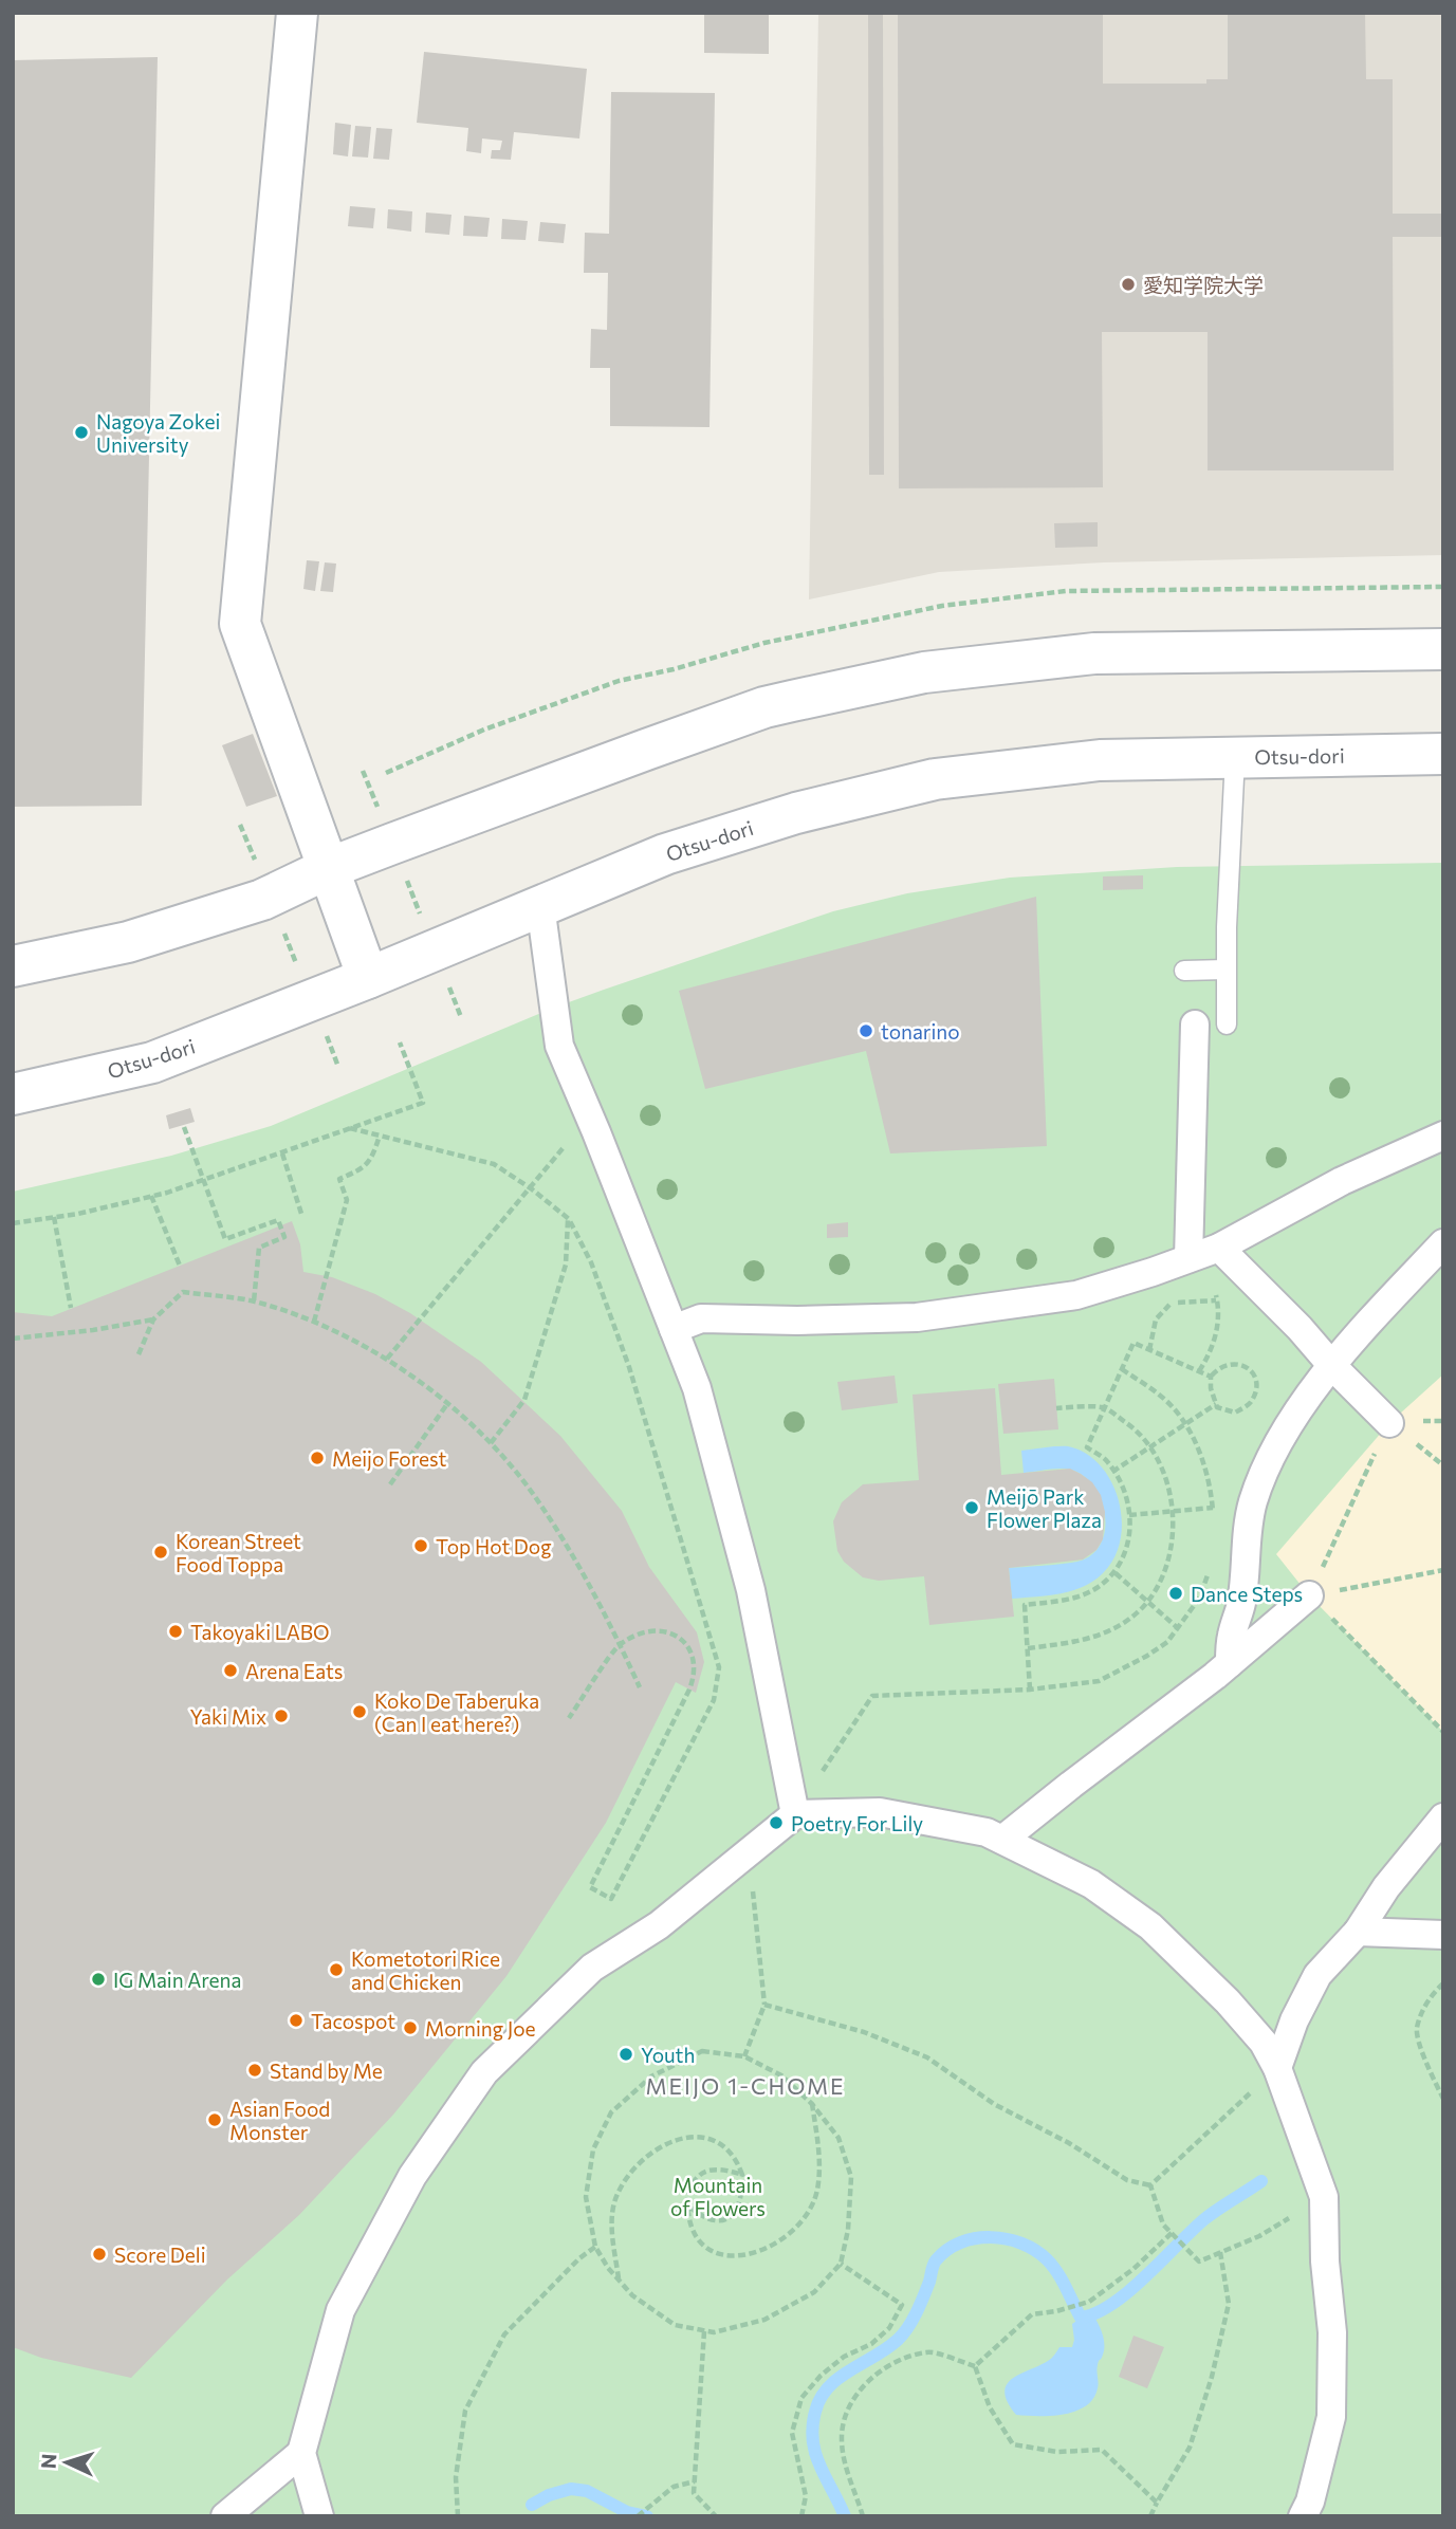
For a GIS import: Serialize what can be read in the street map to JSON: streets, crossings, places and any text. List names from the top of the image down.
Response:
{
  "streets": {
    "street": ["Otsu-dori"]
  },
  "districts": ["MEIJO 1-CHOME"],
  "parks": ["Mountain of Flowers"],
  "places": [
    "愛知学院大学",
    "Nagoya Zokei University",
    "tonarino",
    "Meijo Forest",
    "Meijō Park Flower Plaza",
    "Top Hot Dog",
    "Korean Street Food Toppa",
    "Dance Steps",
    "Takoyaki LABO",
    "Arena Eats",
    "Koko De Taberuka (Can I eat here?)",
    "Yaki Mix",
    "Poetry For Lily",
    "Kometotori Rice and Chicken",
    "IG Main Arena",
    "Tacospot",
    "Morning Joe",
    "Youth",
    "Stand by Me",
    "Asian Food Monster",
    "Score Deli"
  ],
  "north": "left"
}
